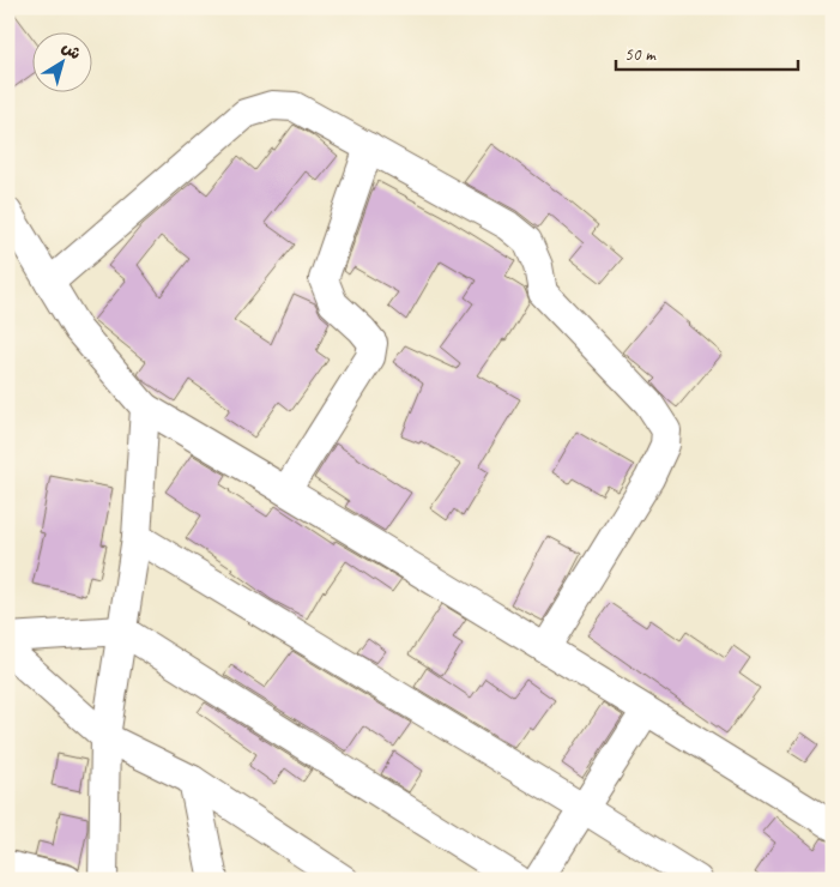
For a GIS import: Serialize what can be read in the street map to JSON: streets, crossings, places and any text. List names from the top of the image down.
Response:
{
  "scale_bar": "50 m",
  "north": "top right"
}
